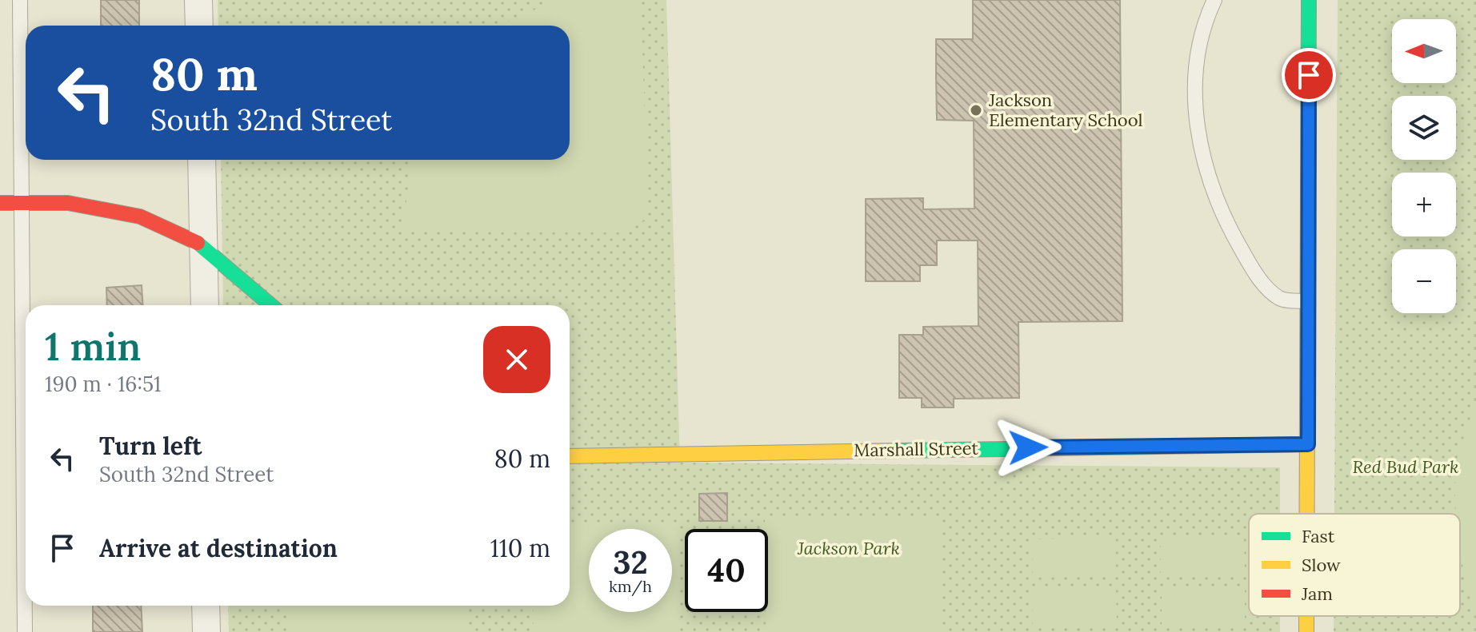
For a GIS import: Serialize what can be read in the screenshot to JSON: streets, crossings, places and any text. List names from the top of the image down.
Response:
{
  "streets": {
    "street": ["Marshall Street"]
  },
  "parks": ["Red Bud Park", "Jackson Park"],
  "places": ["Jackson Elementary School"],
  "legend": ["Fast", "Slow", "Jam"],
  "north": "left",
  "page": {
    "map_buttons": ["+", "−"],
    "turn": ["80 m", "South 32nd Street"],
    "heading": ["1 min", "190 m · 16:51"],
    "list": [
      {
        "name": "Turn left",
        "note": "South 32nd Street",
        "value": "80 m"
      },
      {
        "name": "Arrive at destination",
        "value": "110 m"
      }
    ],
    "speed": "32 km/h",
    "limit": "40"
  }
}
